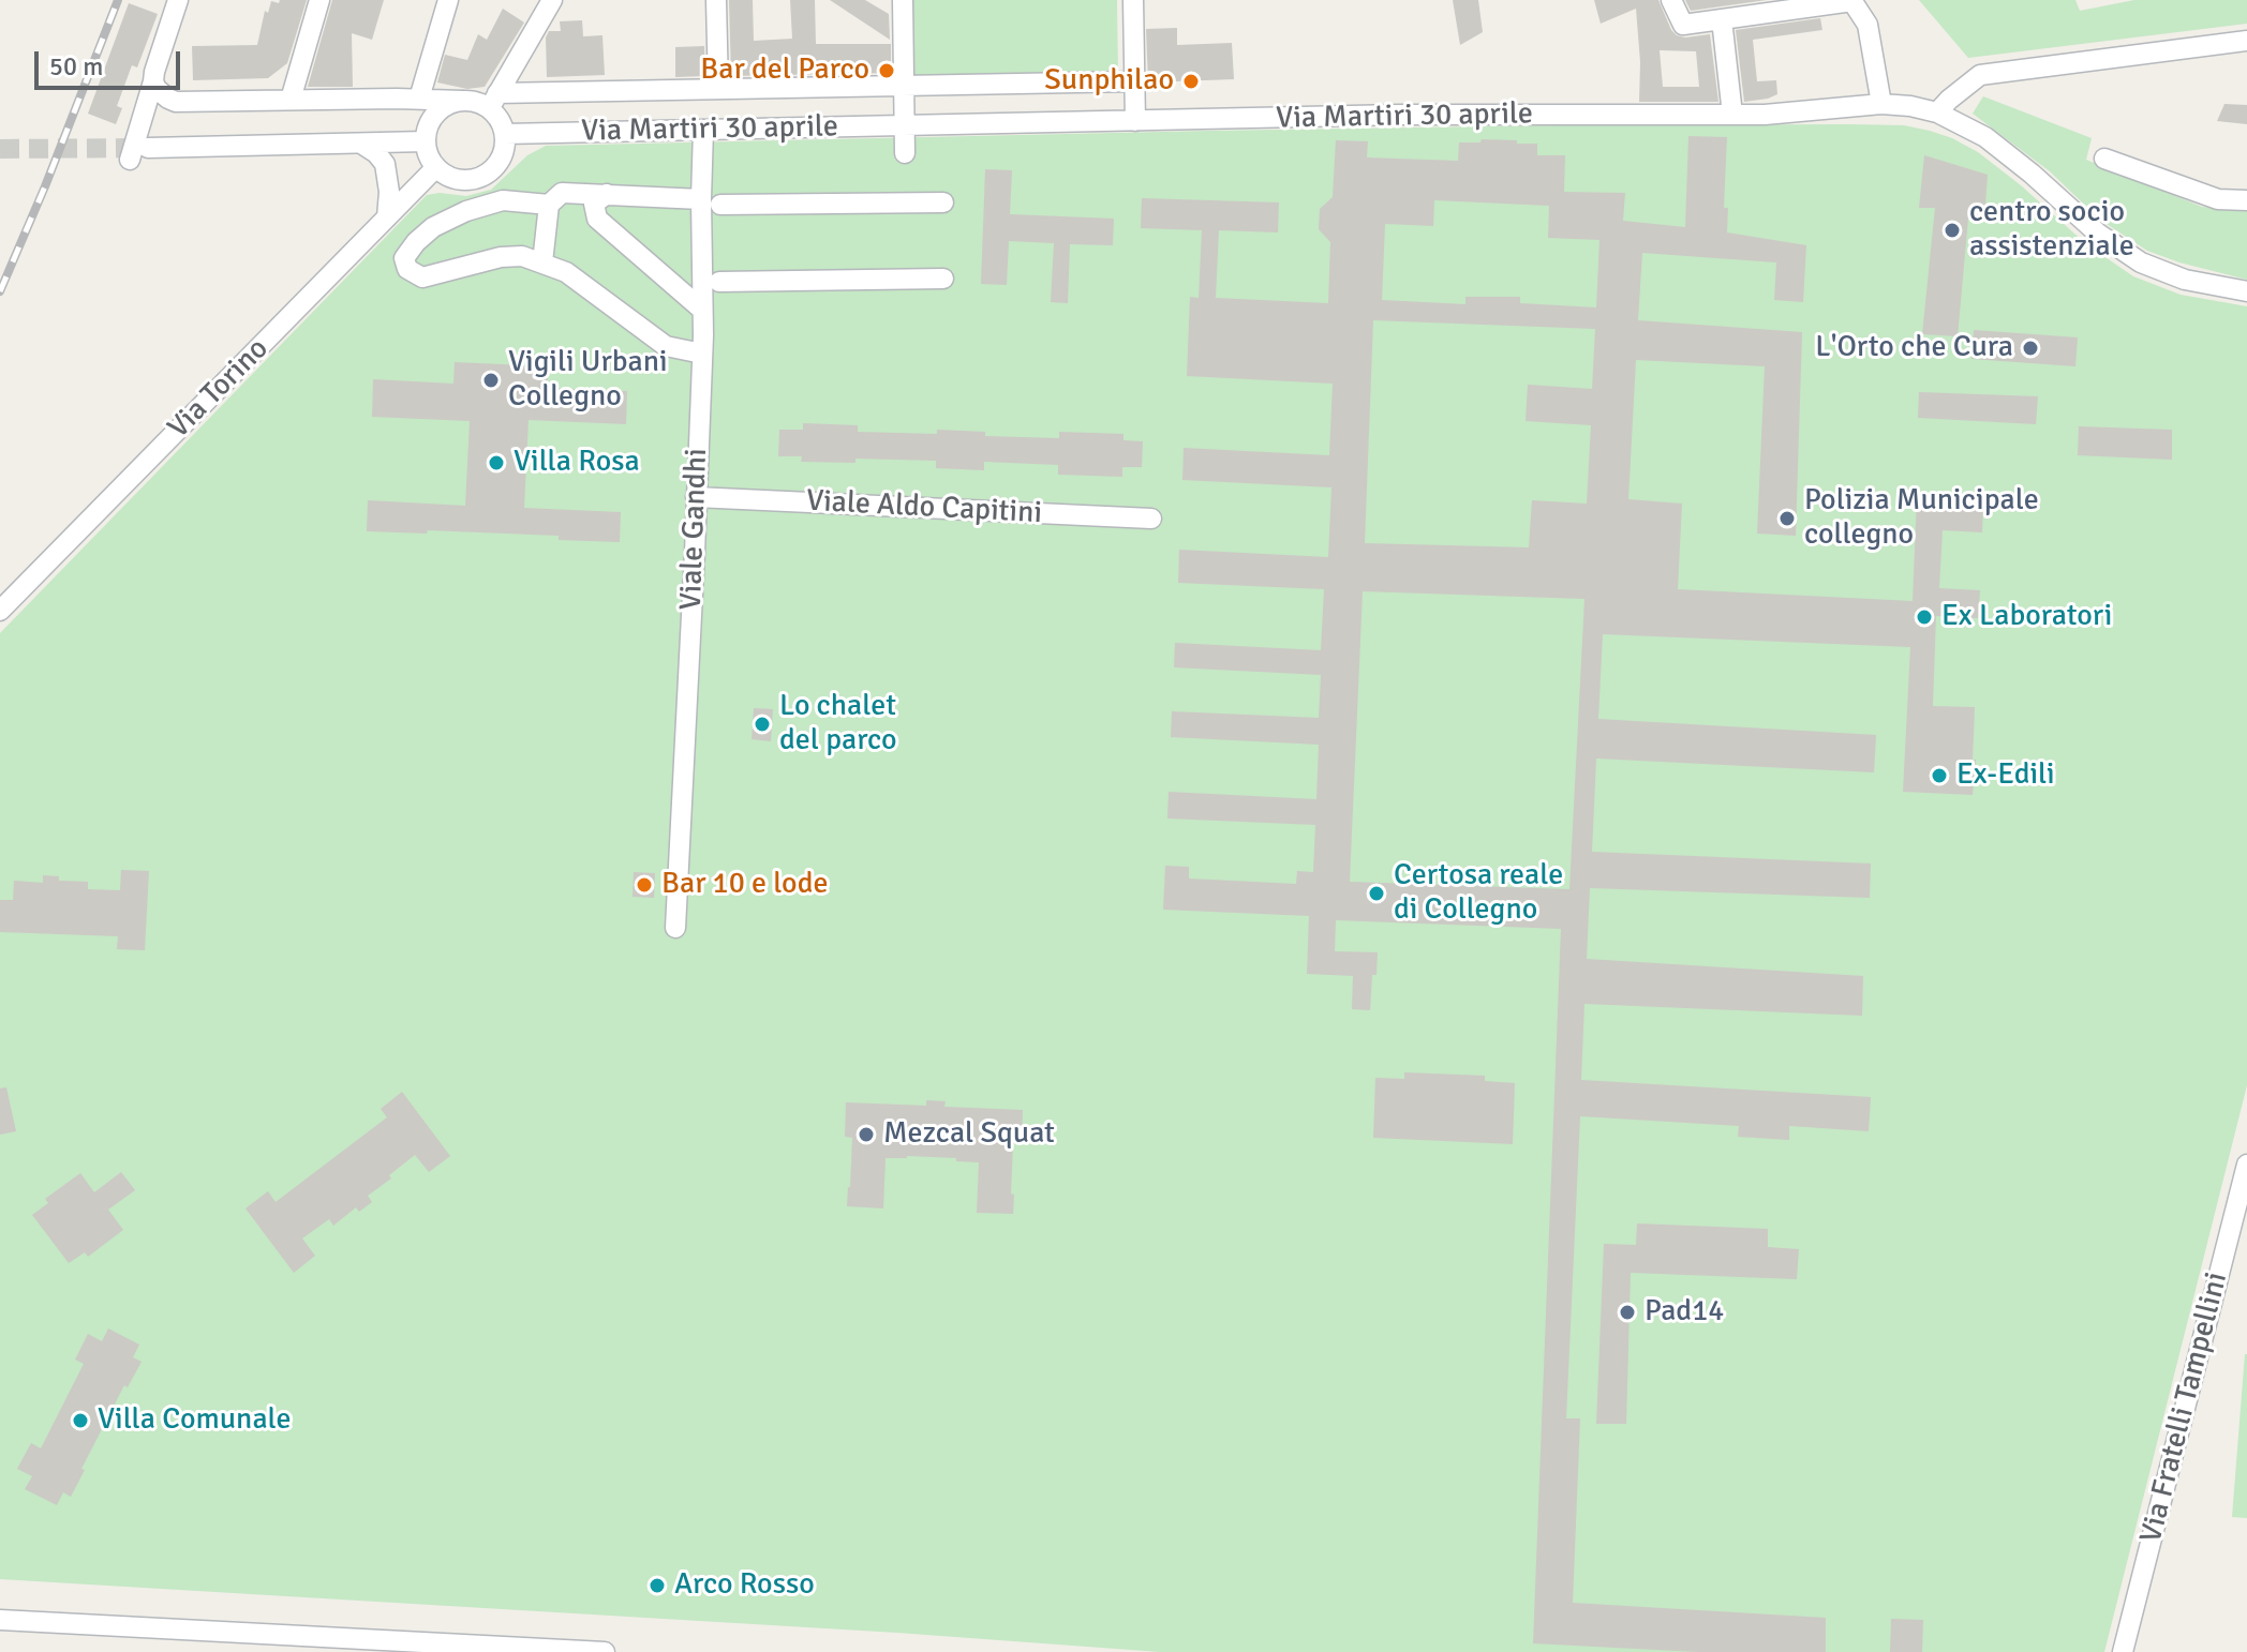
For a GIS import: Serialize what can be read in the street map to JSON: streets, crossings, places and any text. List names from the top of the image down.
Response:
{
  "streets": {
    "street": [
      "Via Martiri 30 aprile",
      "Via Torino",
      "Viale Aldo Capitini",
      "Viale Gandhi",
      "Via Fratelli Tampellini"
    ]
  },
  "crossings": [
    ["Via Martiri 30 aprile", "Via Torino"],
    ["Via Martiri 30 aprile", "Viale Gandhi"],
    ["Viale Aldo Capitini", "Viale Gandhi"]
  ],
  "places": [
    "Bar del Parco",
    "Sunphilao",
    "centro socio assistenziale",
    "L'Orto che Cura",
    "Vigili Urbani Collegno",
    "Villa Rosa",
    "Polizia Municipale collegno",
    "Ex Laboratori",
    "Lo chalet del parco",
    "Ex-Edili",
    "Bar 10 e lode",
    "Certosa reale di Collegno",
    "Mezcal Squat",
    "Pad14",
    "Villa Comunale",
    "Arco Rosso"
  ],
  "scale_bar": "50 m"
}
